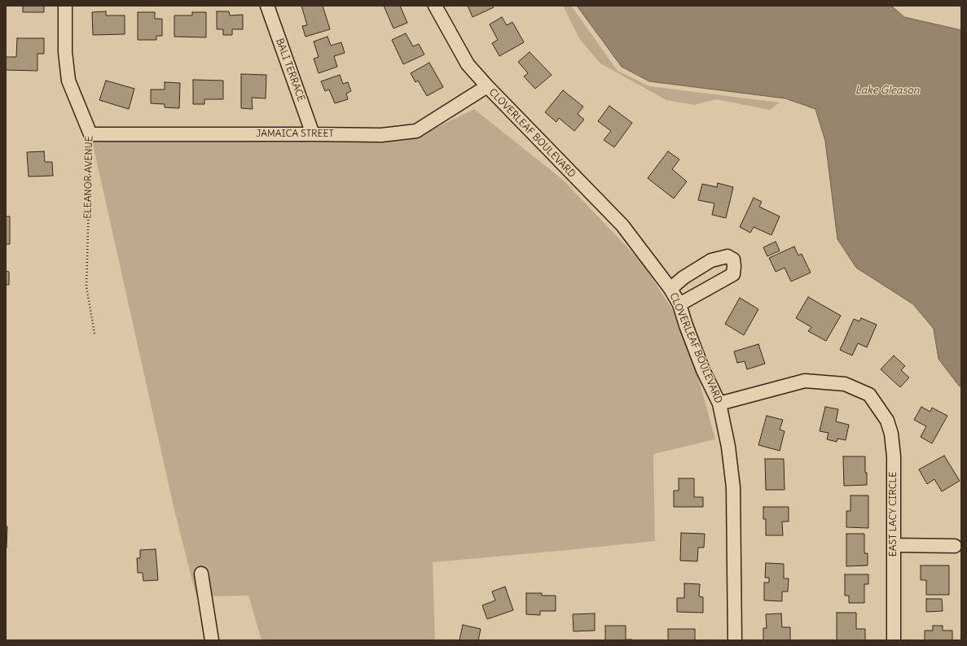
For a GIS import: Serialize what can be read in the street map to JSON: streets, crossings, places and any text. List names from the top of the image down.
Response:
{
  "streets": {
    "street": [
      "BALI TERRACE",
      "CLOVERLEAF BOULEVARD",
      "JAMAICA STREET",
      "ELEANOR AVENUE",
      "EAST LACY CIRCLE"
    ]
  },
  "crossings": [
    ["BALI TERRACE", "JAMAICA STREET"],
    ["CLOVERLEAF BOULEVARD", "JAMAICA STREET"],
    ["CLOVERLEAF BOULEVARD", "EAST LACY CIRCLE"],
    ["JAMAICA STREET", "ELEANOR AVENUE"]
  ],
  "water": ["Lake Gleason"]
}
